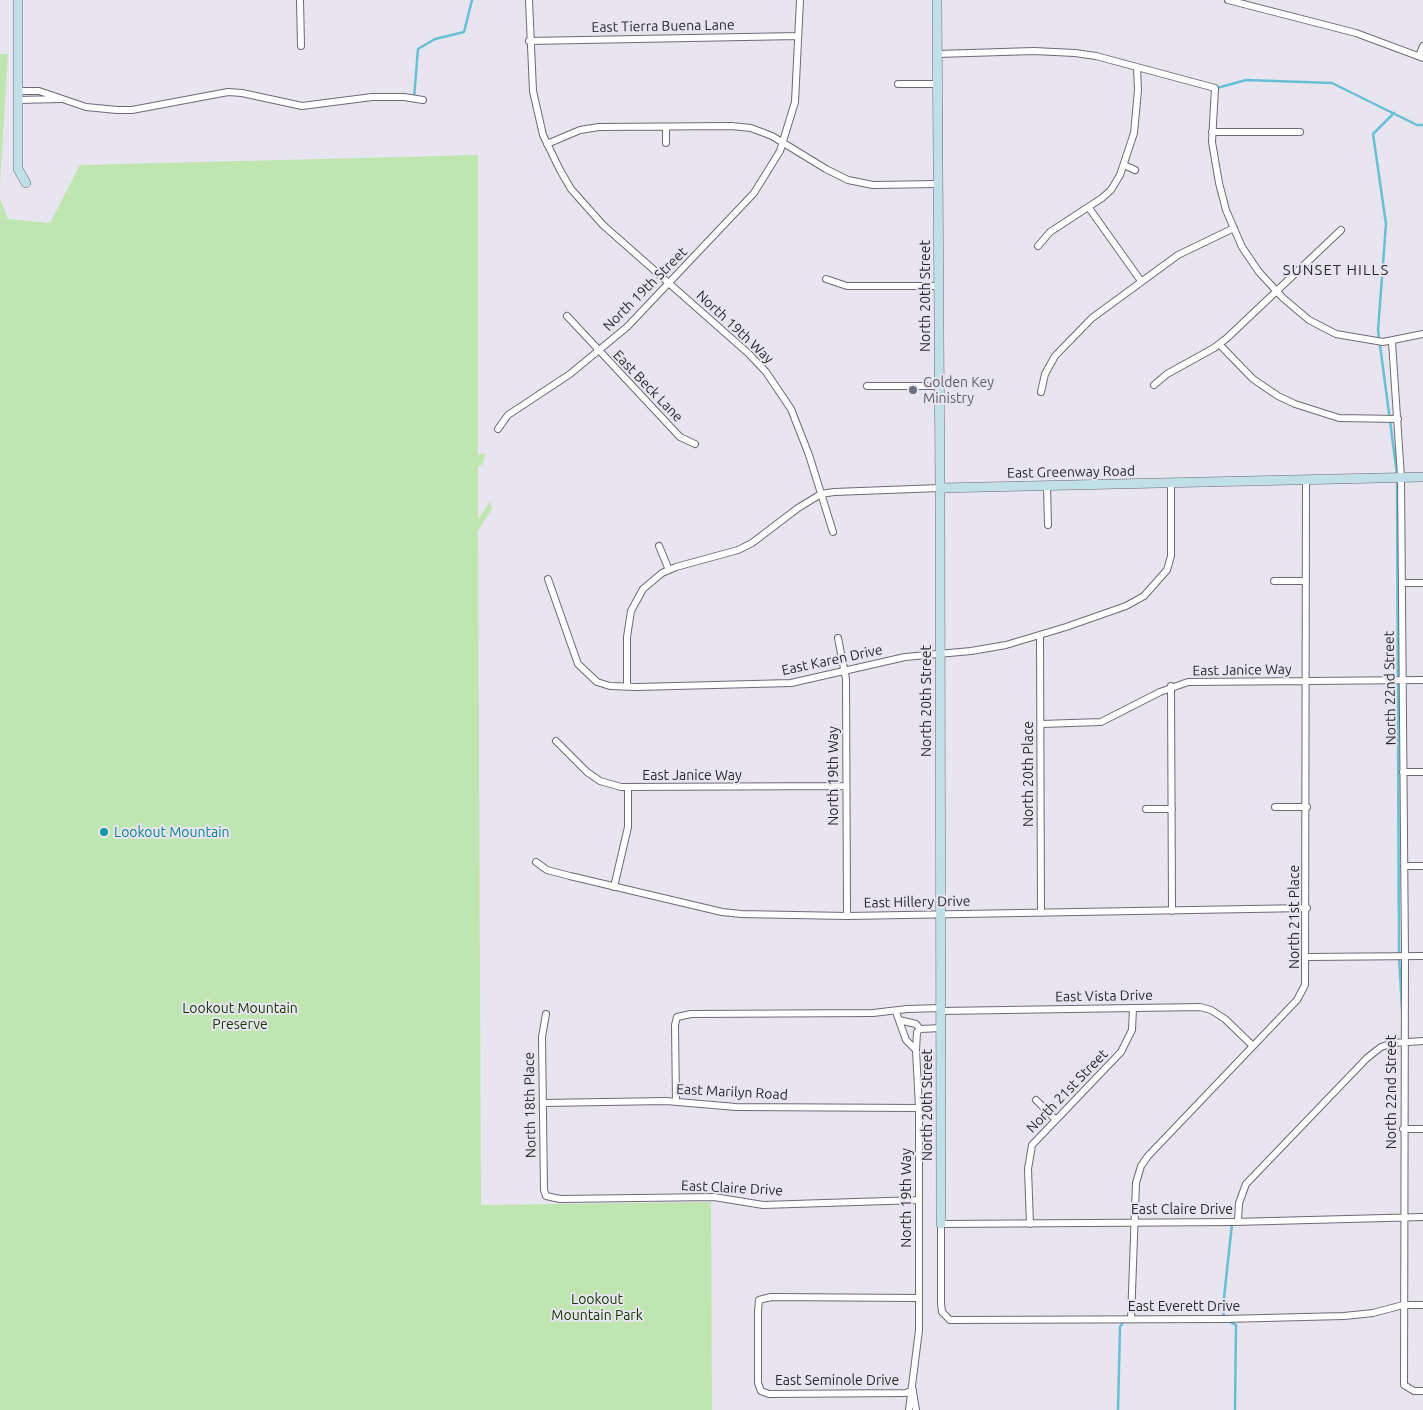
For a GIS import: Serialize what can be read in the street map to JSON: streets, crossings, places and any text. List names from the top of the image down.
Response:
{
  "streets": {
    "street": [
      "East Tierra Buena Lane",
      "North 19th Street",
      "North 20th Street",
      "North 19th Way",
      "East Beck Lane",
      "East Greenway Road",
      "East Karen Drive",
      "East Janice Way",
      "North 22nd Street",
      "North 20th Place",
      "East Hillery Drive",
      "North 21st Place",
      "East Vista Drive",
      "North 21st Street",
      "East Marilyn Road",
      "North 18th Place",
      "East Claire Drive",
      "East Everett Drive",
      "East Seminole Drive"
    ]
  },
  "crossings": [
    ["East Tierra Buena Lane", "North 19th Street"],
    ["East Tierra Buena Lane", "North 19th Way"],
    ["North 19th Street", "North 19th Way"],
    ["North 19th Street", "East Beck Lane"],
    ["North 20th Street", "East Greenway Road"],
    ["North 20th Street", "East Karen Drive"],
    ["North 20th Street", "East Hillery Drive"],
    ["North 20th Street", "East Vista Drive"],
    ["North 20th Street", "East Claire Drive"],
    ["North 20th Street", "East Everett Drive"],
    ["North 19th Way", "East Greenway Road"],
    ["North 19th Way", "East Karen Drive"],
    ["North 19th Way", "East Janice Way"],
    ["North 19th Way", "East Hillery Drive"],
    ["North 19th Way", "East Marilyn Road"],
    ["North 19th Way", "East Claire Drive"],
    ["North 19th Way", "East Seminole Drive"],
    ["East Greenway Road", "East Karen Drive"],
    ["East Greenway Road", "North 22nd Street"],
    ["East Greenway Road", "North 21st Place"],
    ["East Karen Drive", "North 20th Place"],
    ["East Janice Way", "North 22nd Street"],
    ["East Janice Way", "North 20th Place"],
    ["East Janice Way", "North 21st Place"],
    ["North 22nd Street", "East Claire Drive"],
    ["North 22nd Street", "East Everett Drive"],
    ["North 20th Place", "East Hillery Drive"],
    ["East Hillery Drive", "North 21st Place"],
    ["North 21st Place", "East Vista Drive"],
    ["North 21st Place", "East Claire Drive"],
    ["North 21st Place", "East Everett Drive"],
    ["East Vista Drive", "North 21st Street"],
    ["East Vista Drive", "East Marilyn Road"],
    ["North 21st Street", "East Claire Drive"],
    ["East Marilyn Road", "North 18th Place"],
    ["North 18th Place", "East Claire Drive"]
  ],
  "districts": ["SUNSET HILLS"],
  "parks": ["Lookout Mountain Preserve", "Lookout Mountain Park"],
  "places": ["Golden Key Ministry", "Lookout Mountain"]
}
